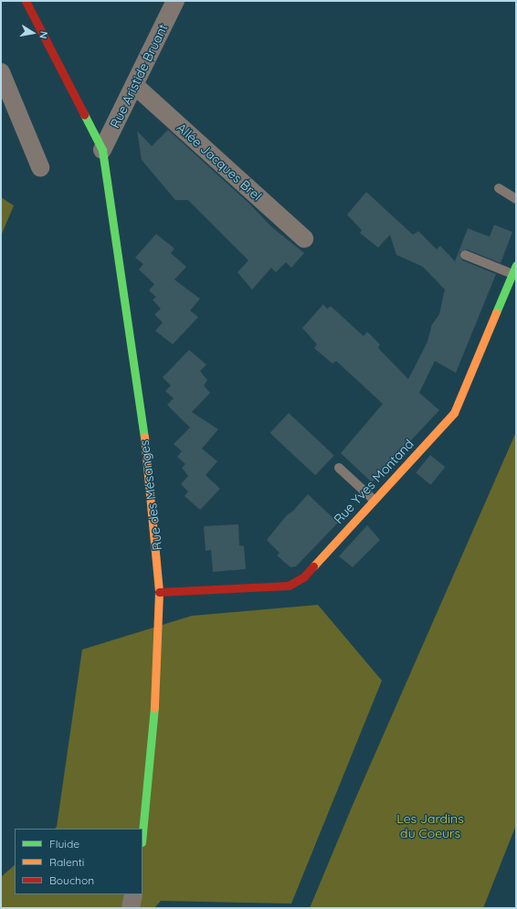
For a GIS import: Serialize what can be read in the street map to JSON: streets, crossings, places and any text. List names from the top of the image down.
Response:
{
  "streets": {
    "street": [
      "Rue Aristide Bruant",
      "Allée Jacques Brel",
      "Rue Yves Montand",
      "Rue des Mésanges"
    ]
  },
  "crossings": [
    ["Rue Aristide Bruant", "Allée Jacques Brel"],
    ["Rue Aristide Bruant", "Rue des Mésanges"],
    ["Rue Yves Montand", "Rue des Mésanges"]
  ],
  "parks": ["Les Jardins du Coeurs"],
  "legend": ["Fluide", "Ralenti", "Bouchon"],
  "north": "right"
}
